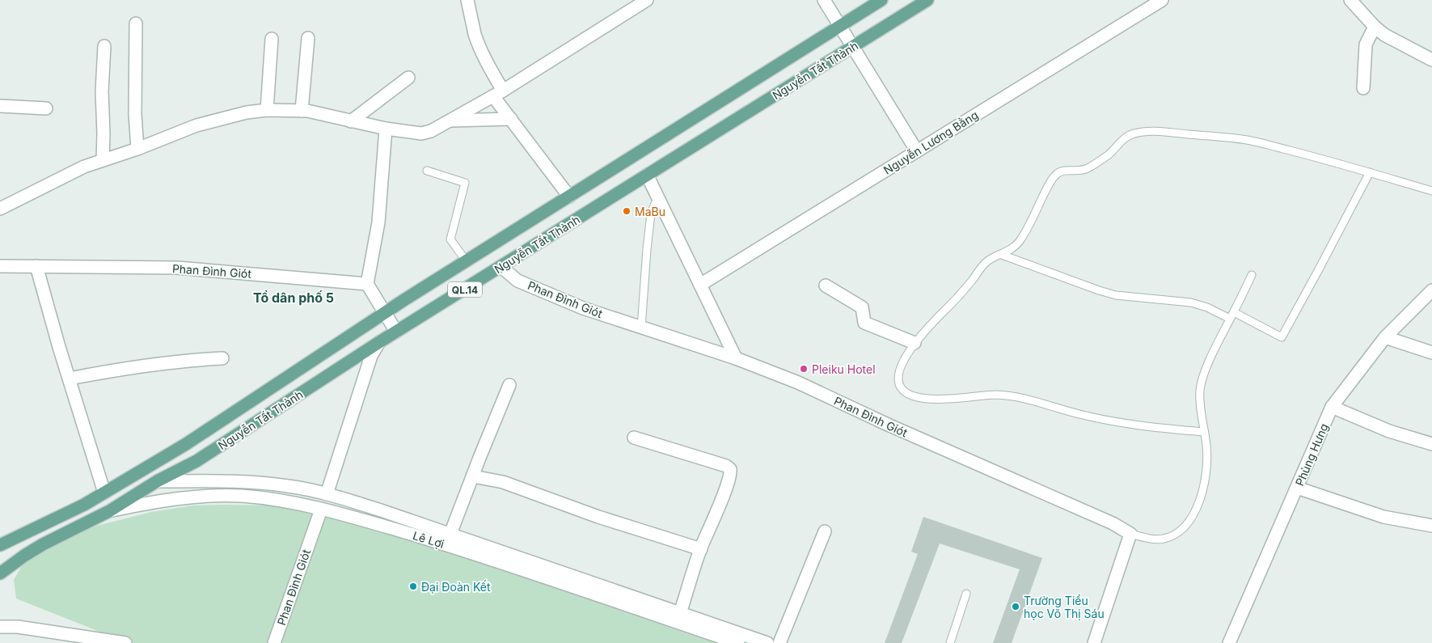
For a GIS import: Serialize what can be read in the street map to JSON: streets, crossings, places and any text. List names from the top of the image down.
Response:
{
  "streets": {
    "main road": ["Nguyễn Tất Thành", "QL.14"],
    "street": [
      "Nguyễn Lương Bằng",
      "Phan Đình Giót",
      "Phùng Hưng",
      "Lê Lợi"
    ]
  },
  "crossings": [
    ["Nguyễn Tất Thành", "Phan Đình Giót"],
    ["Nguyễn Tất Thành", "Lê Lợi"],
    ["Phan Đình Giót", "Lê Lợi"]
  ],
  "districts": ["Tổ dân phố 5"],
  "places": [
    "MaBu",
    "Pleiku Hotel",
    "Đại Đoàn Kết",
    "Trường Tiểu học Võ Thị Sáu"
  ]
}
